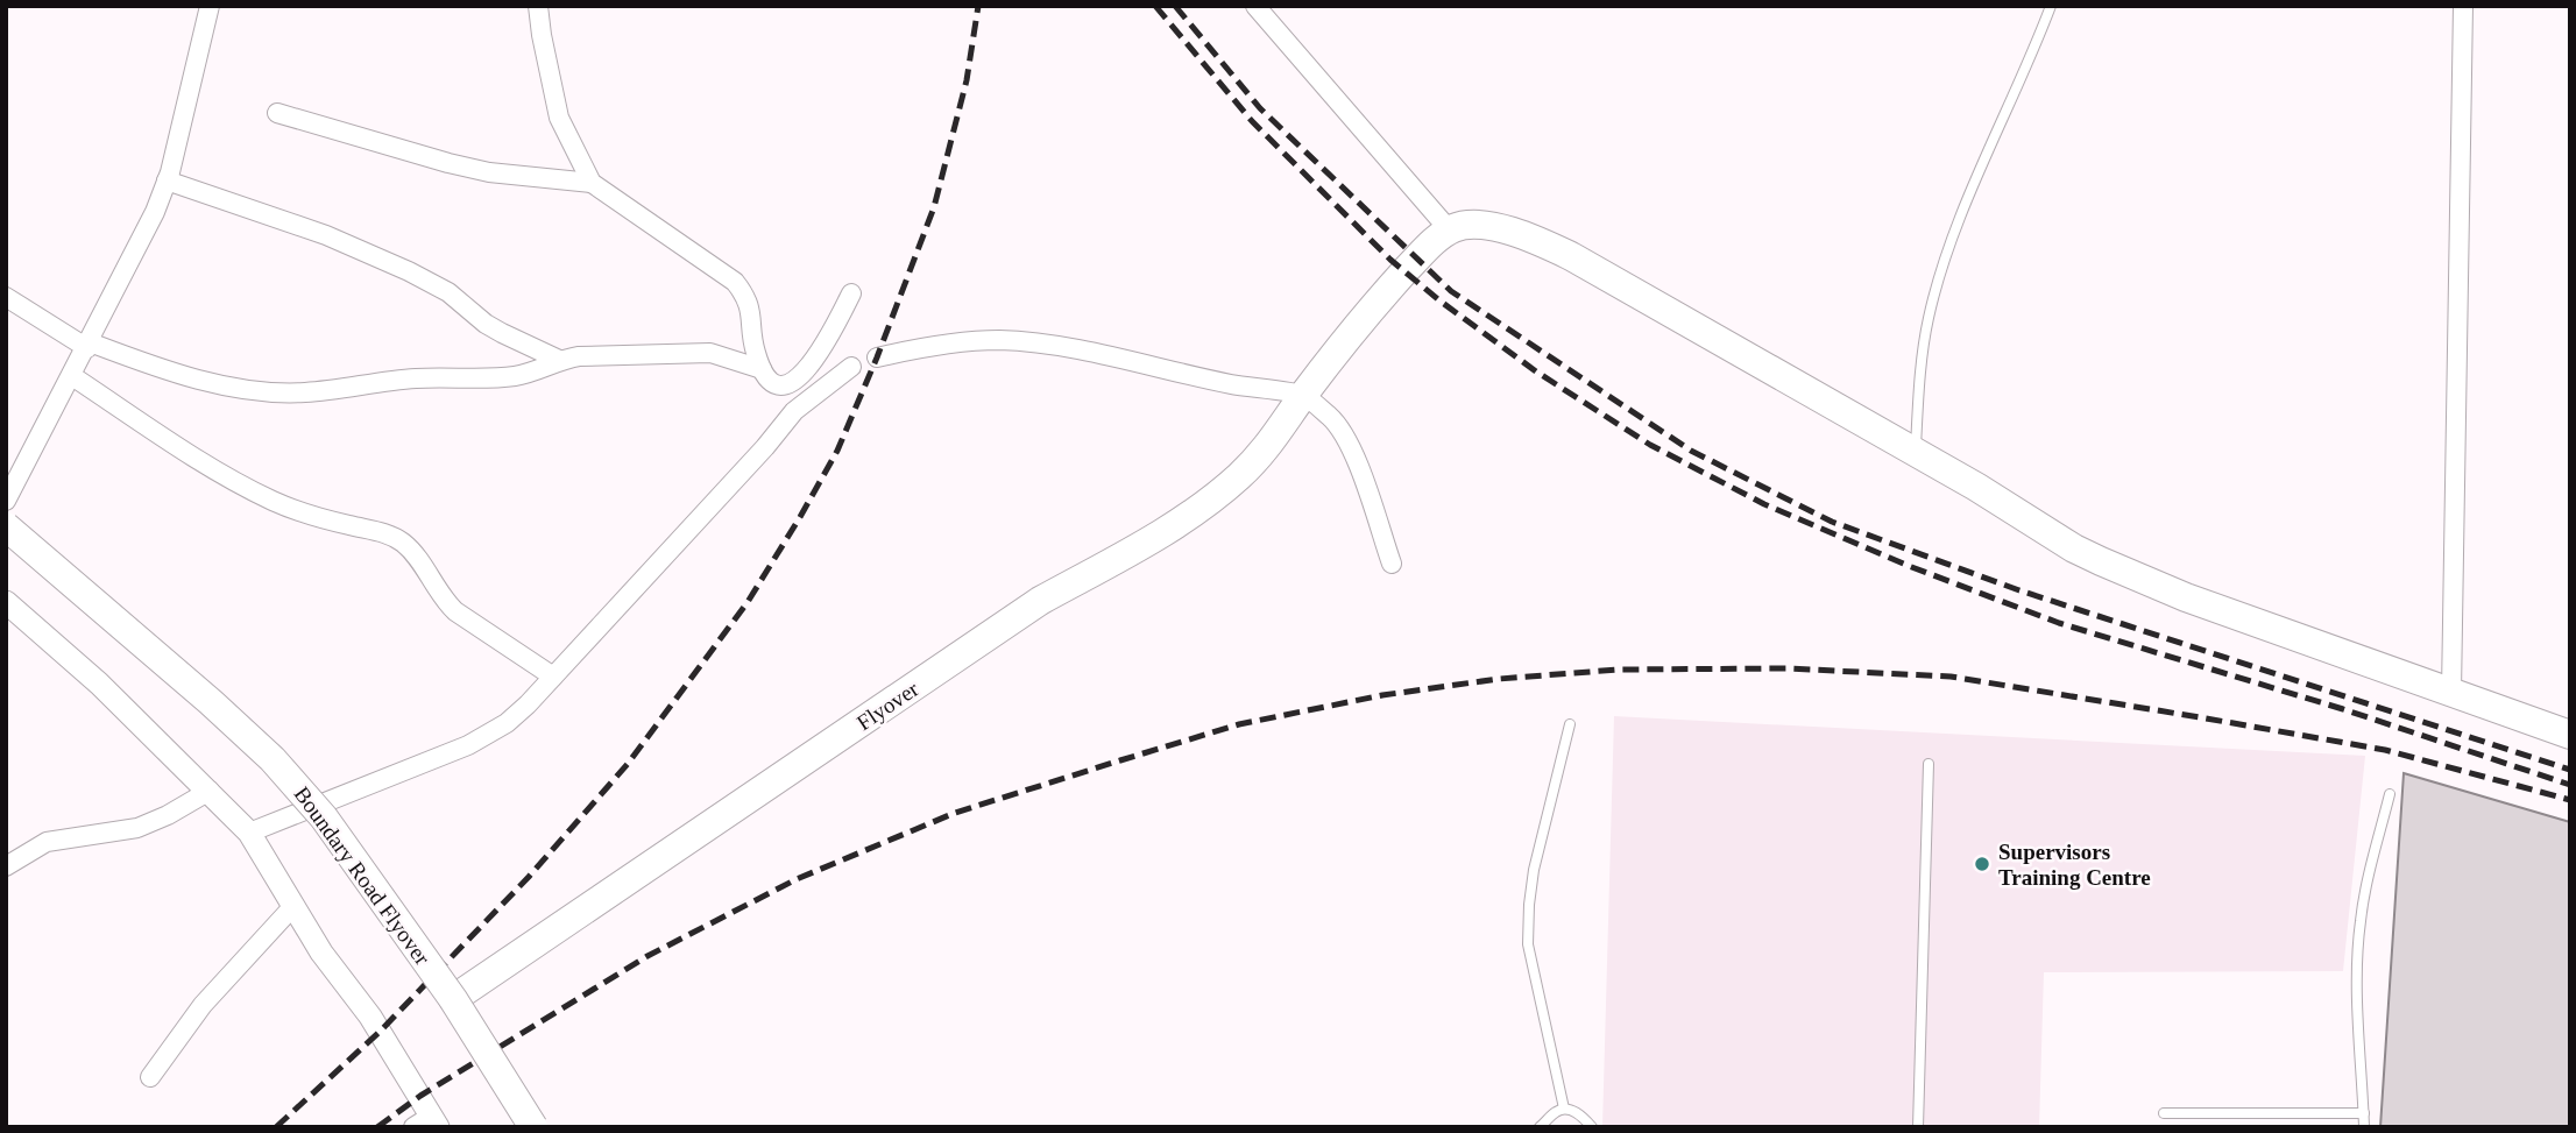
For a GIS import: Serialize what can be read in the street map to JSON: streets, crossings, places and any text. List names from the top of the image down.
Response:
{
  "streets": {
    "main road": ["Flyover", "Boundary Road Flyover"]
  },
  "crossings": [
    ["Flyover", "Boundary Road Flyover"]
  ],
  "places": ["Supervisors Training Centre"]
}
